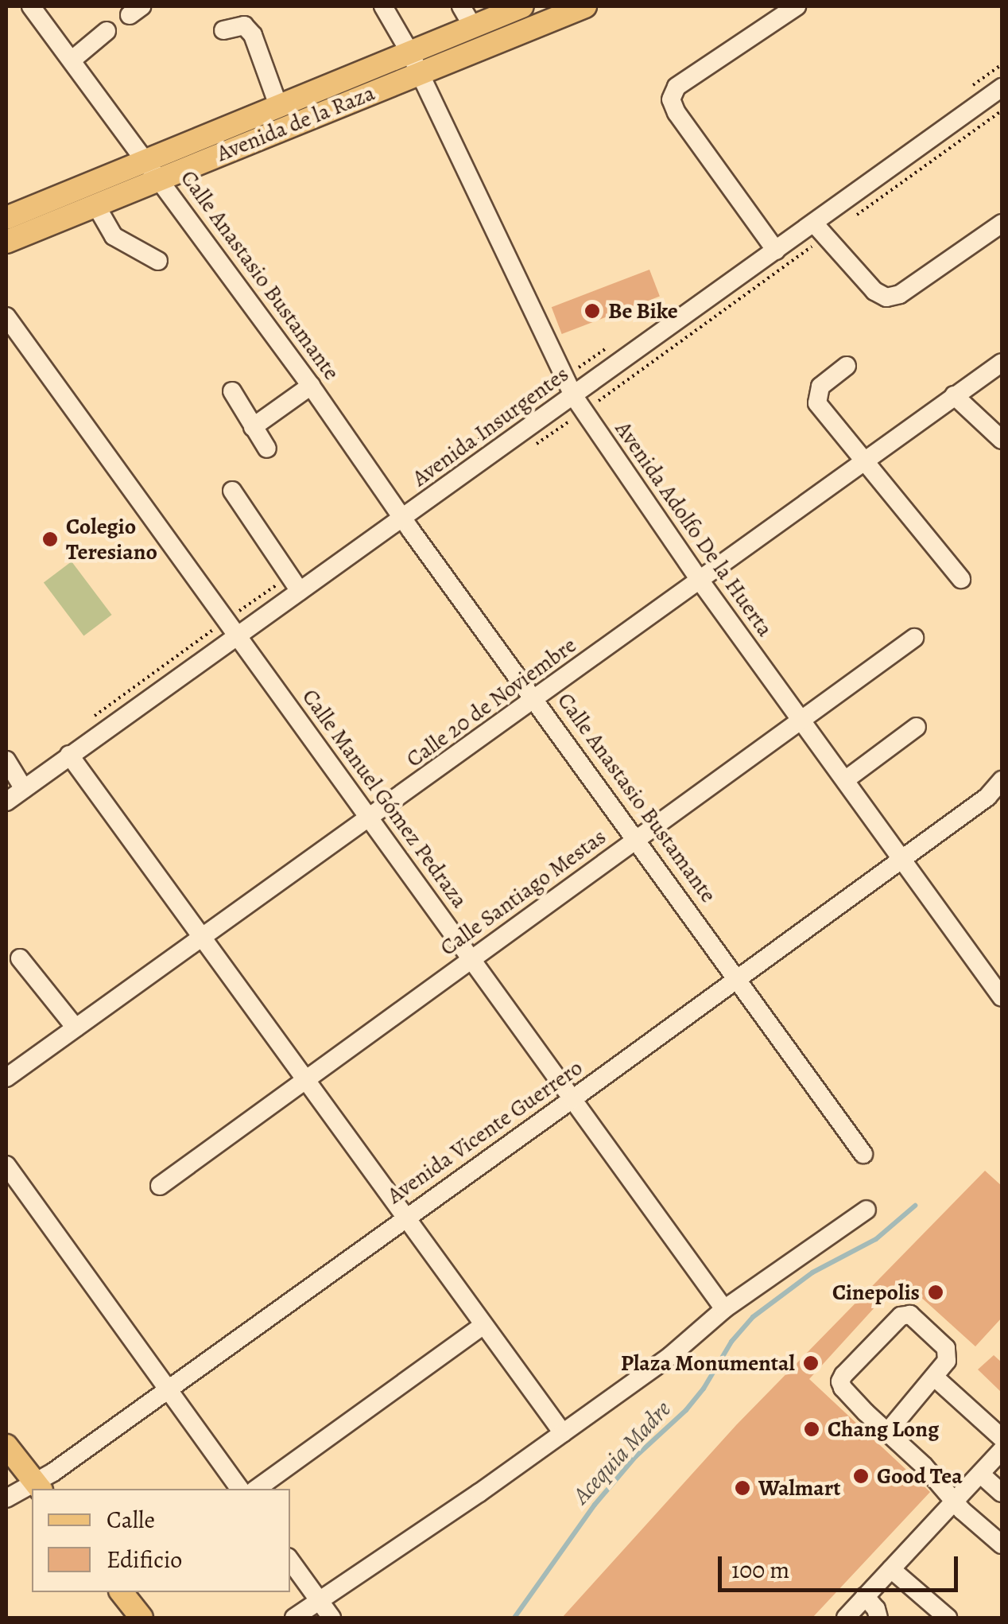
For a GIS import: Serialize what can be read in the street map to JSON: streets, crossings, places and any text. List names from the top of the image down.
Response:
{
  "streets": {
    "main road": ["Avenida de la Raza"],
    "street": [
      "Calle Anastasio Bustamante",
      "Avenida Insurgentes",
      "Avenida Adolfo De la Huerta",
      "Calle 20 de Noviembre",
      "Calle Manuel Gómez Pedraza",
      "Calle Santiago Mestas",
      "Avenida Vicente Guerrero"
    ]
  },
  "crossings": [
    ["Avenida de la Raza", "Calle Anastasio Bustamante"],
    ["Avenida de la Raza", "Avenida Adolfo De la Huerta"],
    ["Calle Anastasio Bustamante", "Avenida Insurgentes"],
    ["Calle Anastasio Bustamante", "Calle 20 de Noviembre"],
    ["Calle Anastasio Bustamante", "Calle Santiago Mestas"],
    ["Calle Anastasio Bustamante", "Avenida Vicente Guerrero"],
    ["Avenida Insurgentes", "Avenida Adolfo De la Huerta"],
    ["Avenida Insurgentes", "Calle Manuel Gómez Pedraza"],
    ["Avenida Adolfo De la Huerta", "Calle 20 de Noviembre"],
    ["Avenida Adolfo De la Huerta", "Calle Santiago Mestas"],
    ["Avenida Adolfo De la Huerta", "Avenida Vicente Guerrero"],
    ["Calle 20 de Noviembre", "Calle Manuel Gómez Pedraza"],
    ["Calle Manuel Gómez Pedraza", "Calle Santiago Mestas"],
    ["Calle Manuel Gómez Pedraza", "Avenida Vicente Guerrero"]
  ],
  "water": ["Acequia Madre"],
  "places": [
    "Be Bike",
    "Colegio Teresiano",
    "Cinepolis",
    "Plaza Monumental",
    "Chang Long",
    "Good Tea",
    "Walmart"
  ],
  "legend": ["Calle", "Edificio"],
  "scale_bar": "100 m"
}
